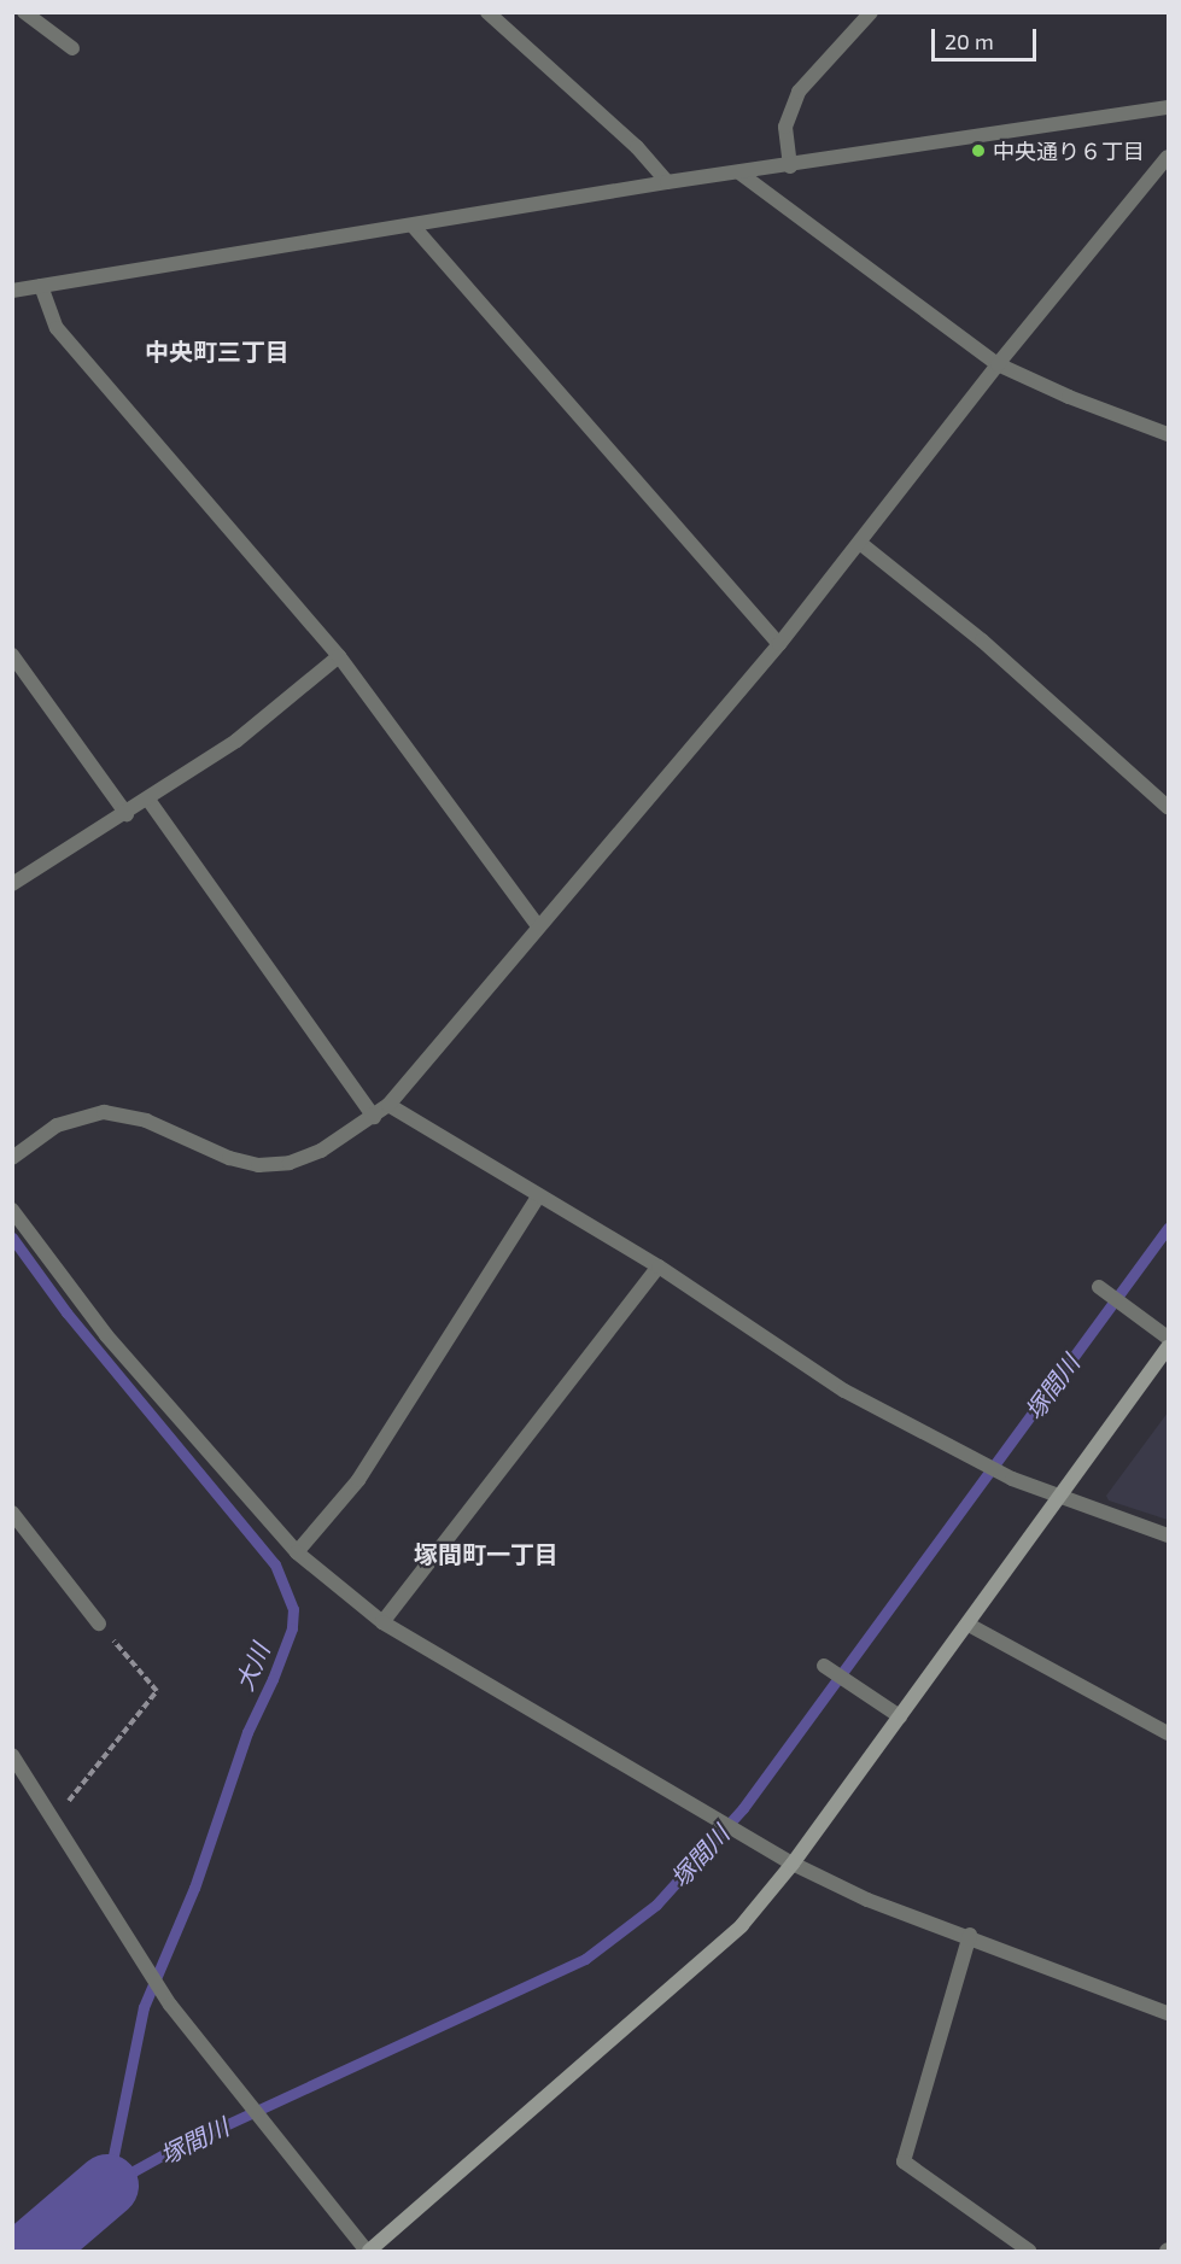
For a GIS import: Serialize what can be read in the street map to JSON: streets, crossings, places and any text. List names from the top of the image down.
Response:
{
  "districts": ["中央町三丁目", "塚間町一丁目"],
  "water": ["塚間川", "大川"],
  "places": ["中央通り６丁目"],
  "scale_bar": "20 m"
}
